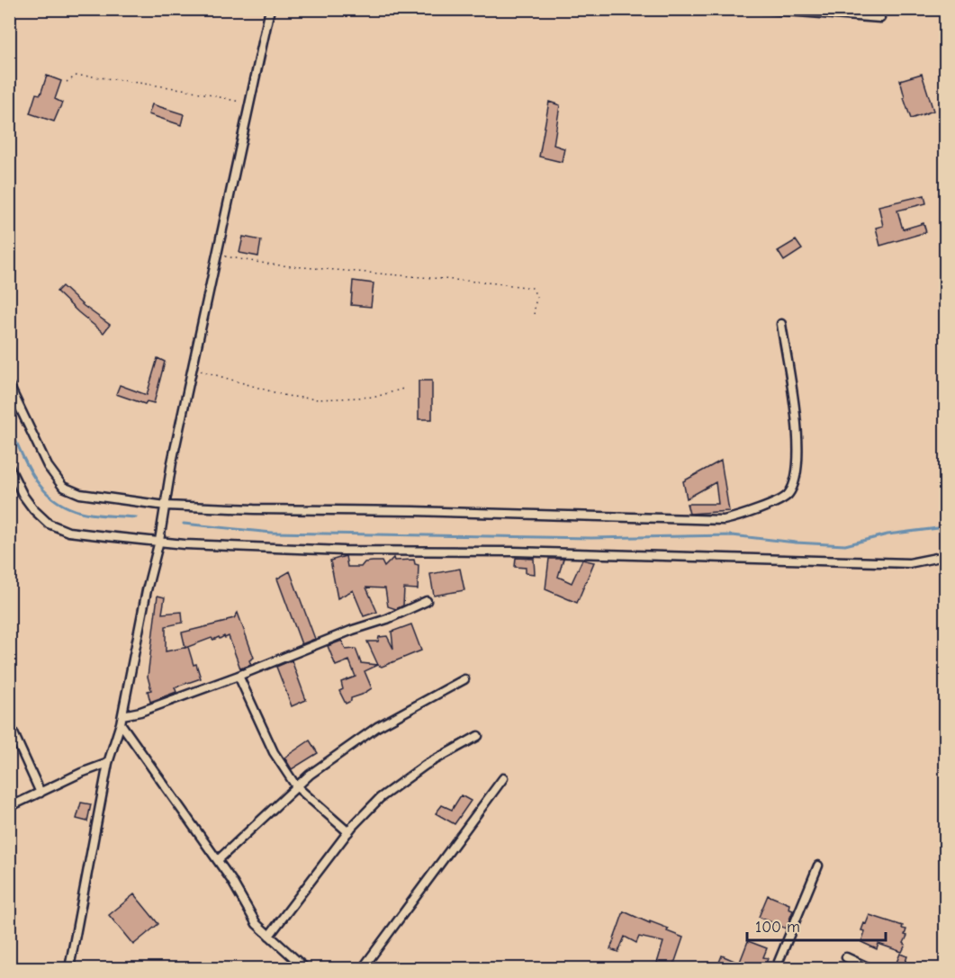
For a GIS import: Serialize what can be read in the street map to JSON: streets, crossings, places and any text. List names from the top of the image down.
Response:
{
  "scale_bar": "100 m"
}
